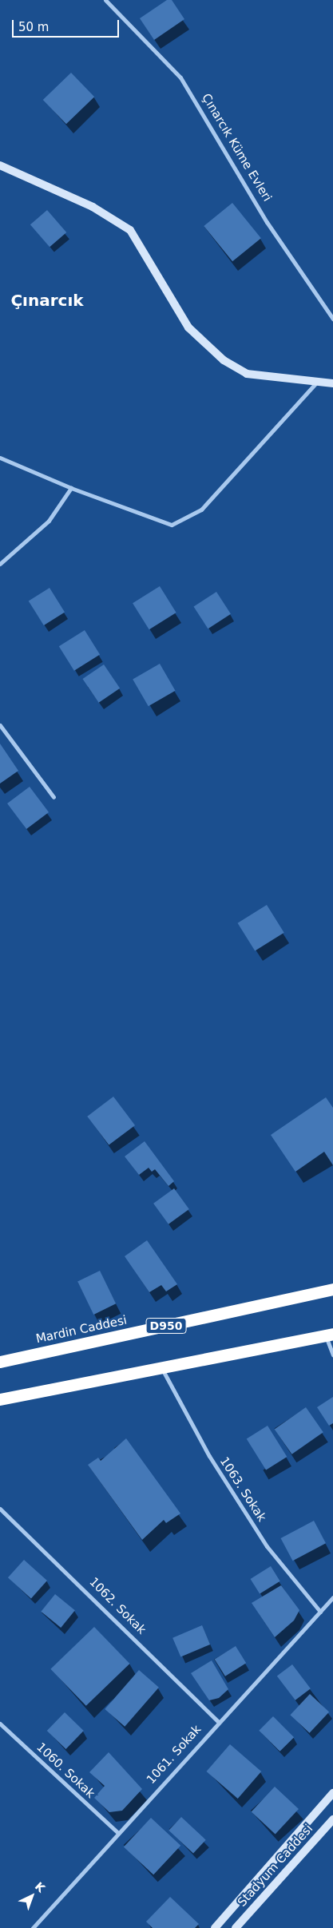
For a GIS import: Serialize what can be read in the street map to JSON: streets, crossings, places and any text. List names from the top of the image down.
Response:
{
  "streets": {
    "highway": ["D950", "Mardin Caddesi"],
    "street": [
      "Çınarcık Küme Evleri",
      "1063. Sokak",
      "1062. Sokak",
      "1061. Sokak",
      "1060. Sokak",
      "Stadyum Caddesi"
    ]
  },
  "crossings": [
    ["1063. Sokak", "1061. Sokak"],
    ["1062. Sokak", "1061. Sokak"],
    ["1061. Sokak", "1060. Sokak"]
  ],
  "districts": ["Çınarcık"],
  "scale_bar": "50 m",
  "north": "top right"
}
